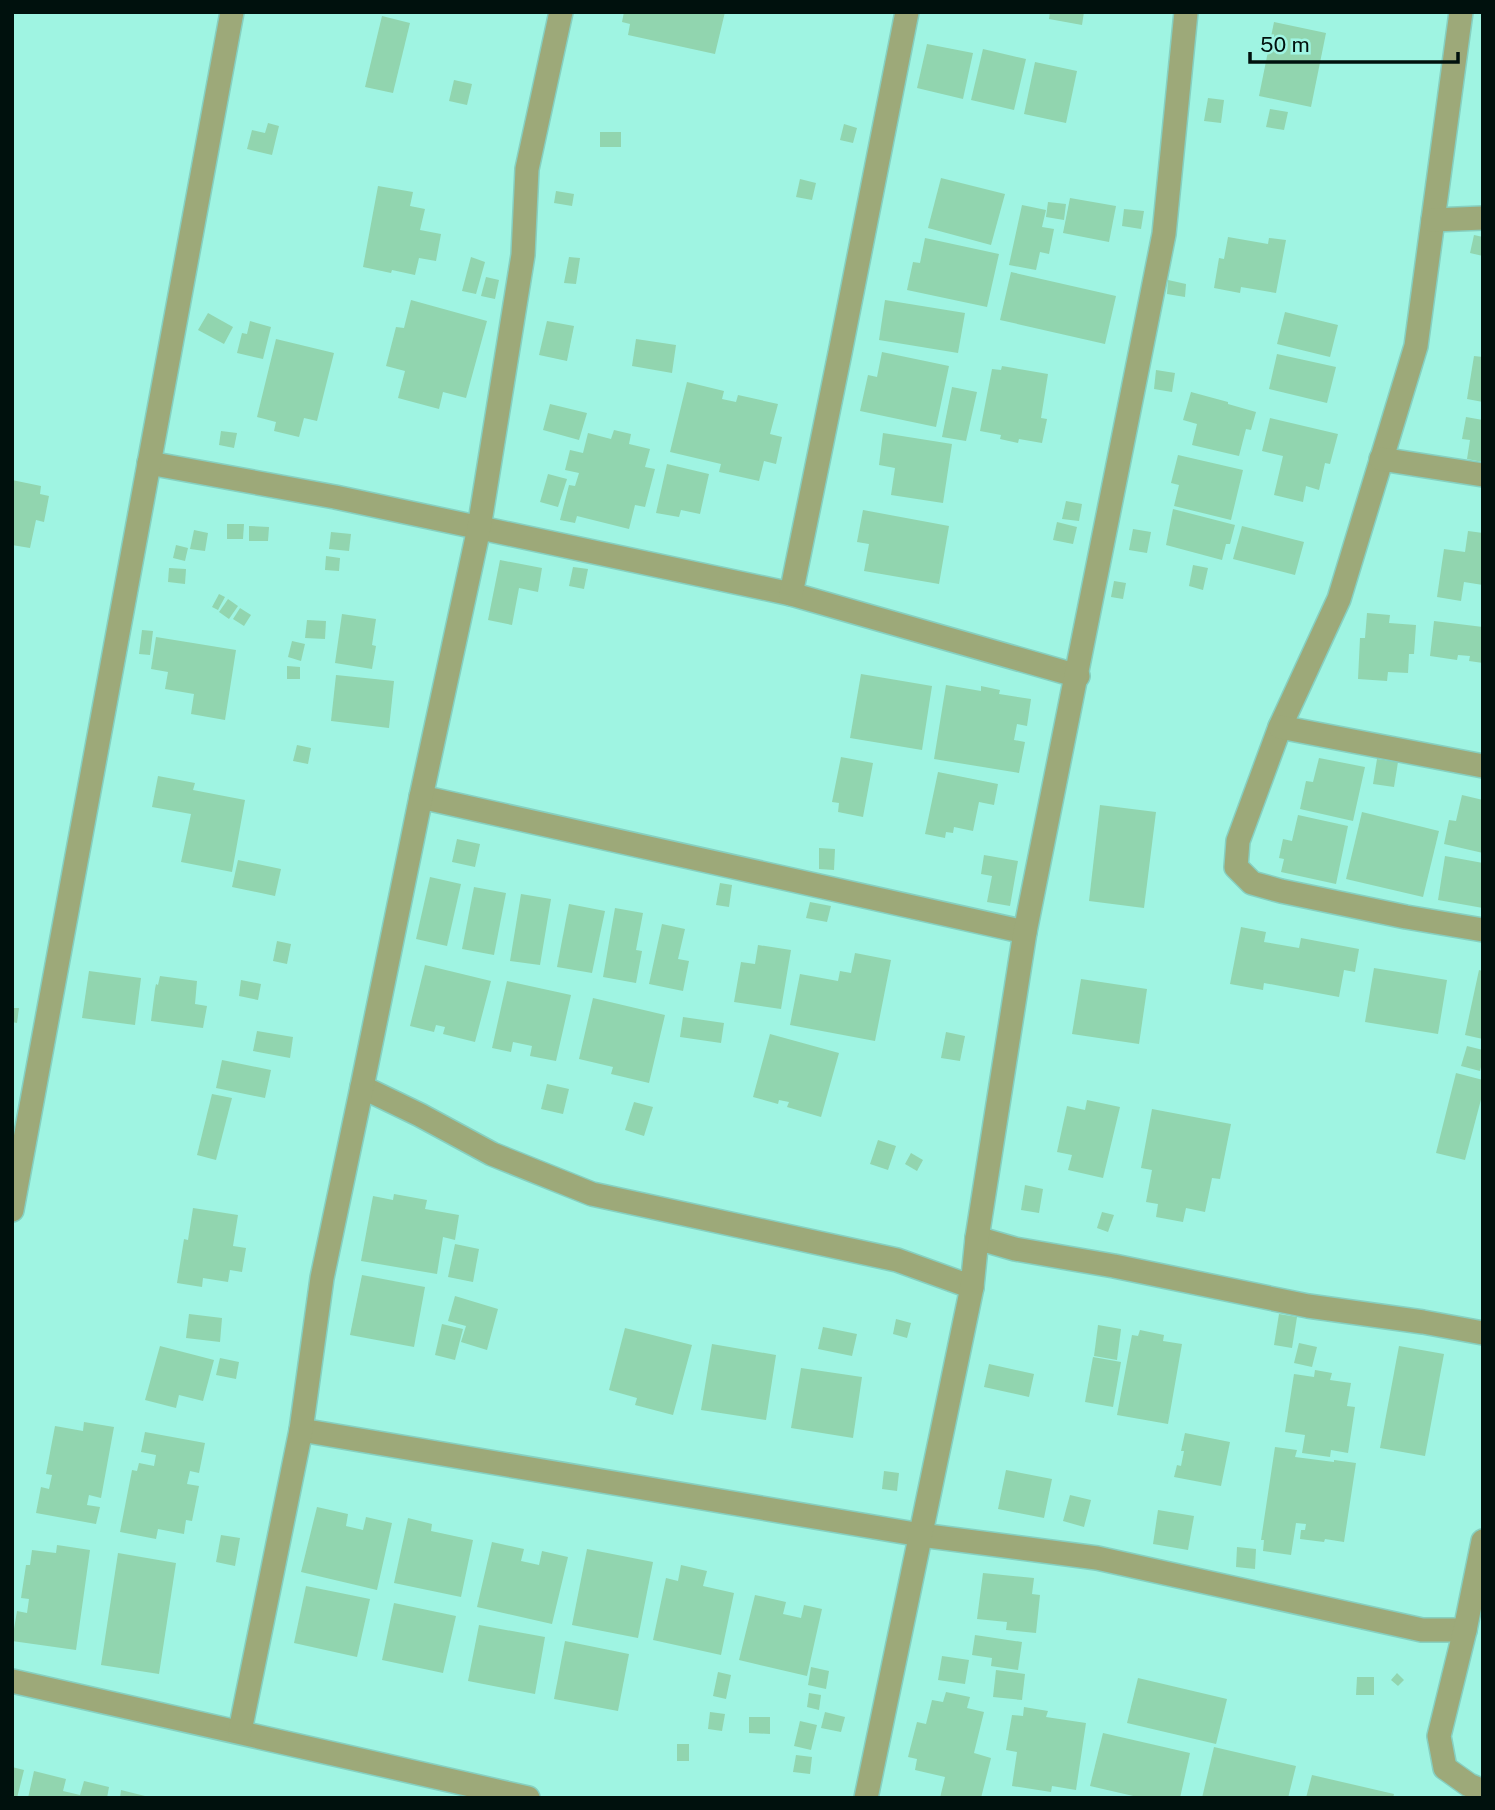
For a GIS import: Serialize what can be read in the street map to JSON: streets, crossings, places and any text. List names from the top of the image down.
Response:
{
  "scale_bar": "50 m"
}
